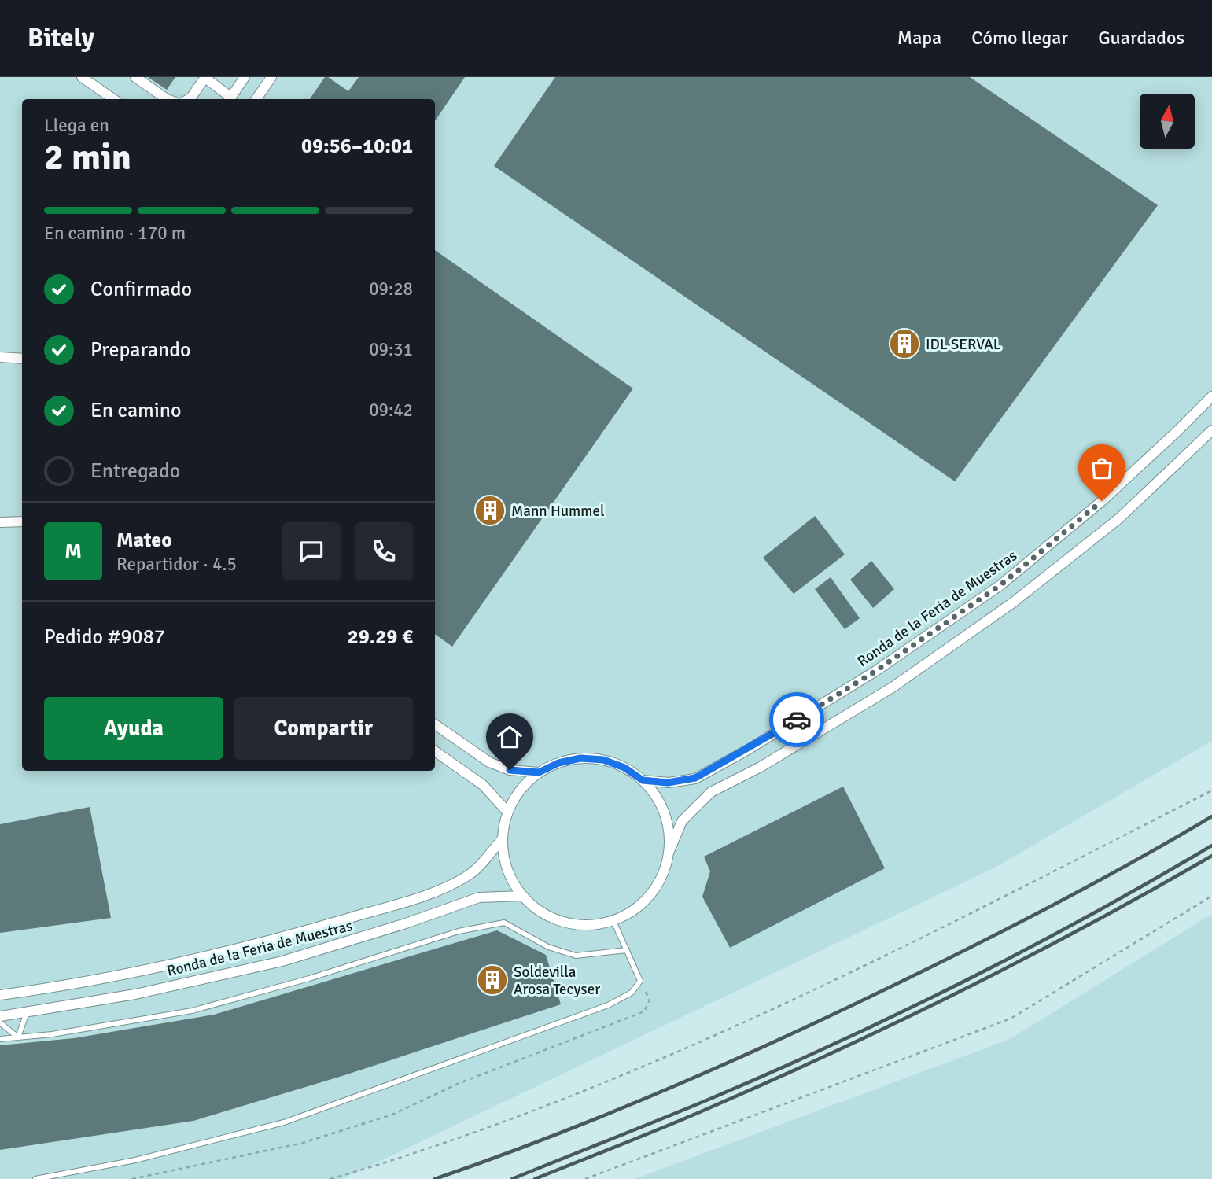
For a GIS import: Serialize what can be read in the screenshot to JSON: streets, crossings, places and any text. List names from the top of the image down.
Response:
{
  "streets": {
    "street": ["Ronda de la Feria de Muestras"]
  },
  "places": {
    "building": ["IDL SERVAL", "Mann Hummel", "Soldevilla Arosa Tecyser"]
  },
  "north": "top",
  "page": {
    "header": "Bitely",
    "nav": ["Mapa", "Cómo llegar", "Guardados"],
    "heading": ["2 min", "Llega en", "09:56–10:01"],
    "panel": [
      "Mateo",
      "Repartidor · 4.5",
      "Pedido #9087",
      "29.29 €"
    ],
    "bar": "En camino · 170 m",
    "list": [
      ["Confirmado", "09:28"],
      ["Preparando", "09:31"],
      ["En camino", "09:42"],
      "Entregado"
    ],
    "round": "M",
    "buttons": ["Ayuda", "Compartir"]
  }
}
